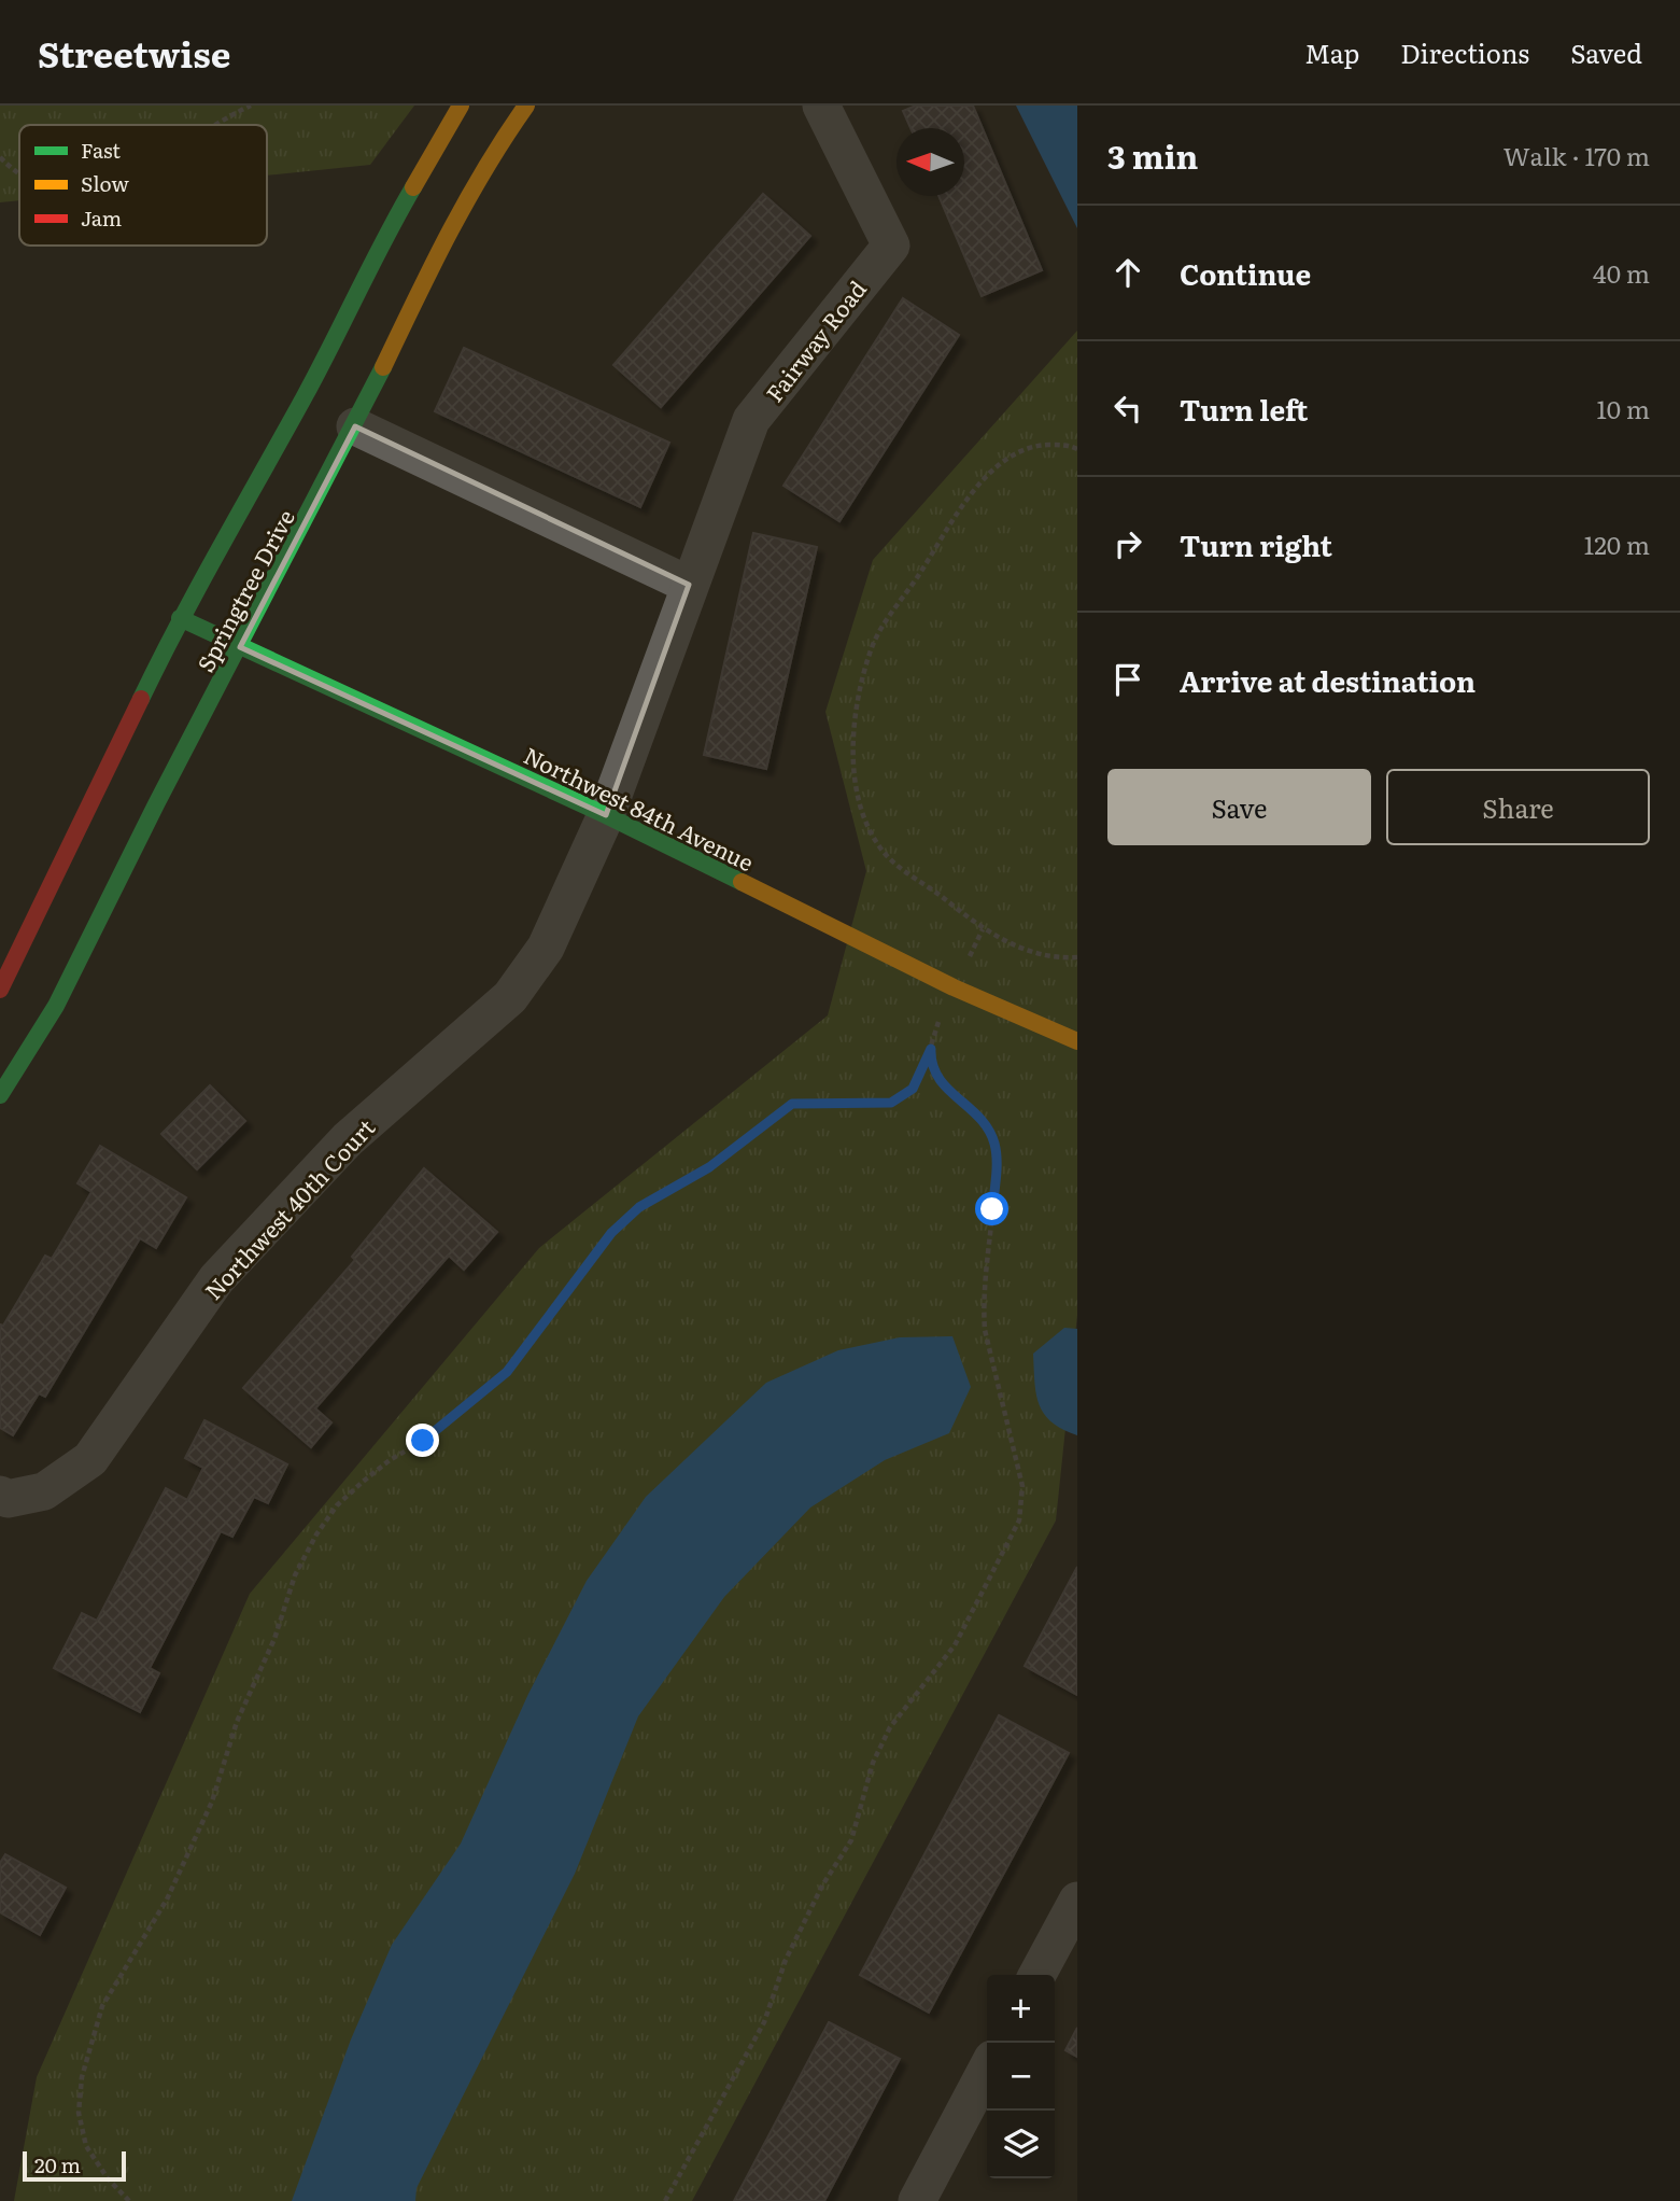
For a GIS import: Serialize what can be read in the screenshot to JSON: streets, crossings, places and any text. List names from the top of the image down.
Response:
{
  "streets": {
    "street": [
      "Fairway Road",
      "Springtree Drive",
      "Northwest 84th Avenue",
      "Northwest 40th Court"
    ]
  },
  "crossings": [
    ["Fairway Road", "Northwest 84th Avenue"],
    ["Fairway Road", "Northwest 40th Court"],
    ["Springtree Drive", "Northwest 84th Avenue"],
    ["Northwest 84th Avenue", "Northwest 40th Court"]
  ],
  "legend": ["Fast", "Slow", "Jam"],
  "scale_bar": "20 m",
  "north": "left",
  "page": {
    "header": "Streetwise",
    "nav": ["Map", "Directions", "Saved"],
    "heading": ["3 min", "Walk · 170 m"],
    "list": [
      ["Continue", "40 m"],
      ["Turn left", "10 m"],
      ["Turn right", "120 m"],
      "Arrive at destination"
    ],
    "buttons": ["Save", "Share"],
    "map_buttons": ["+", "−"],
    "scale": "20 m"
  }
}
